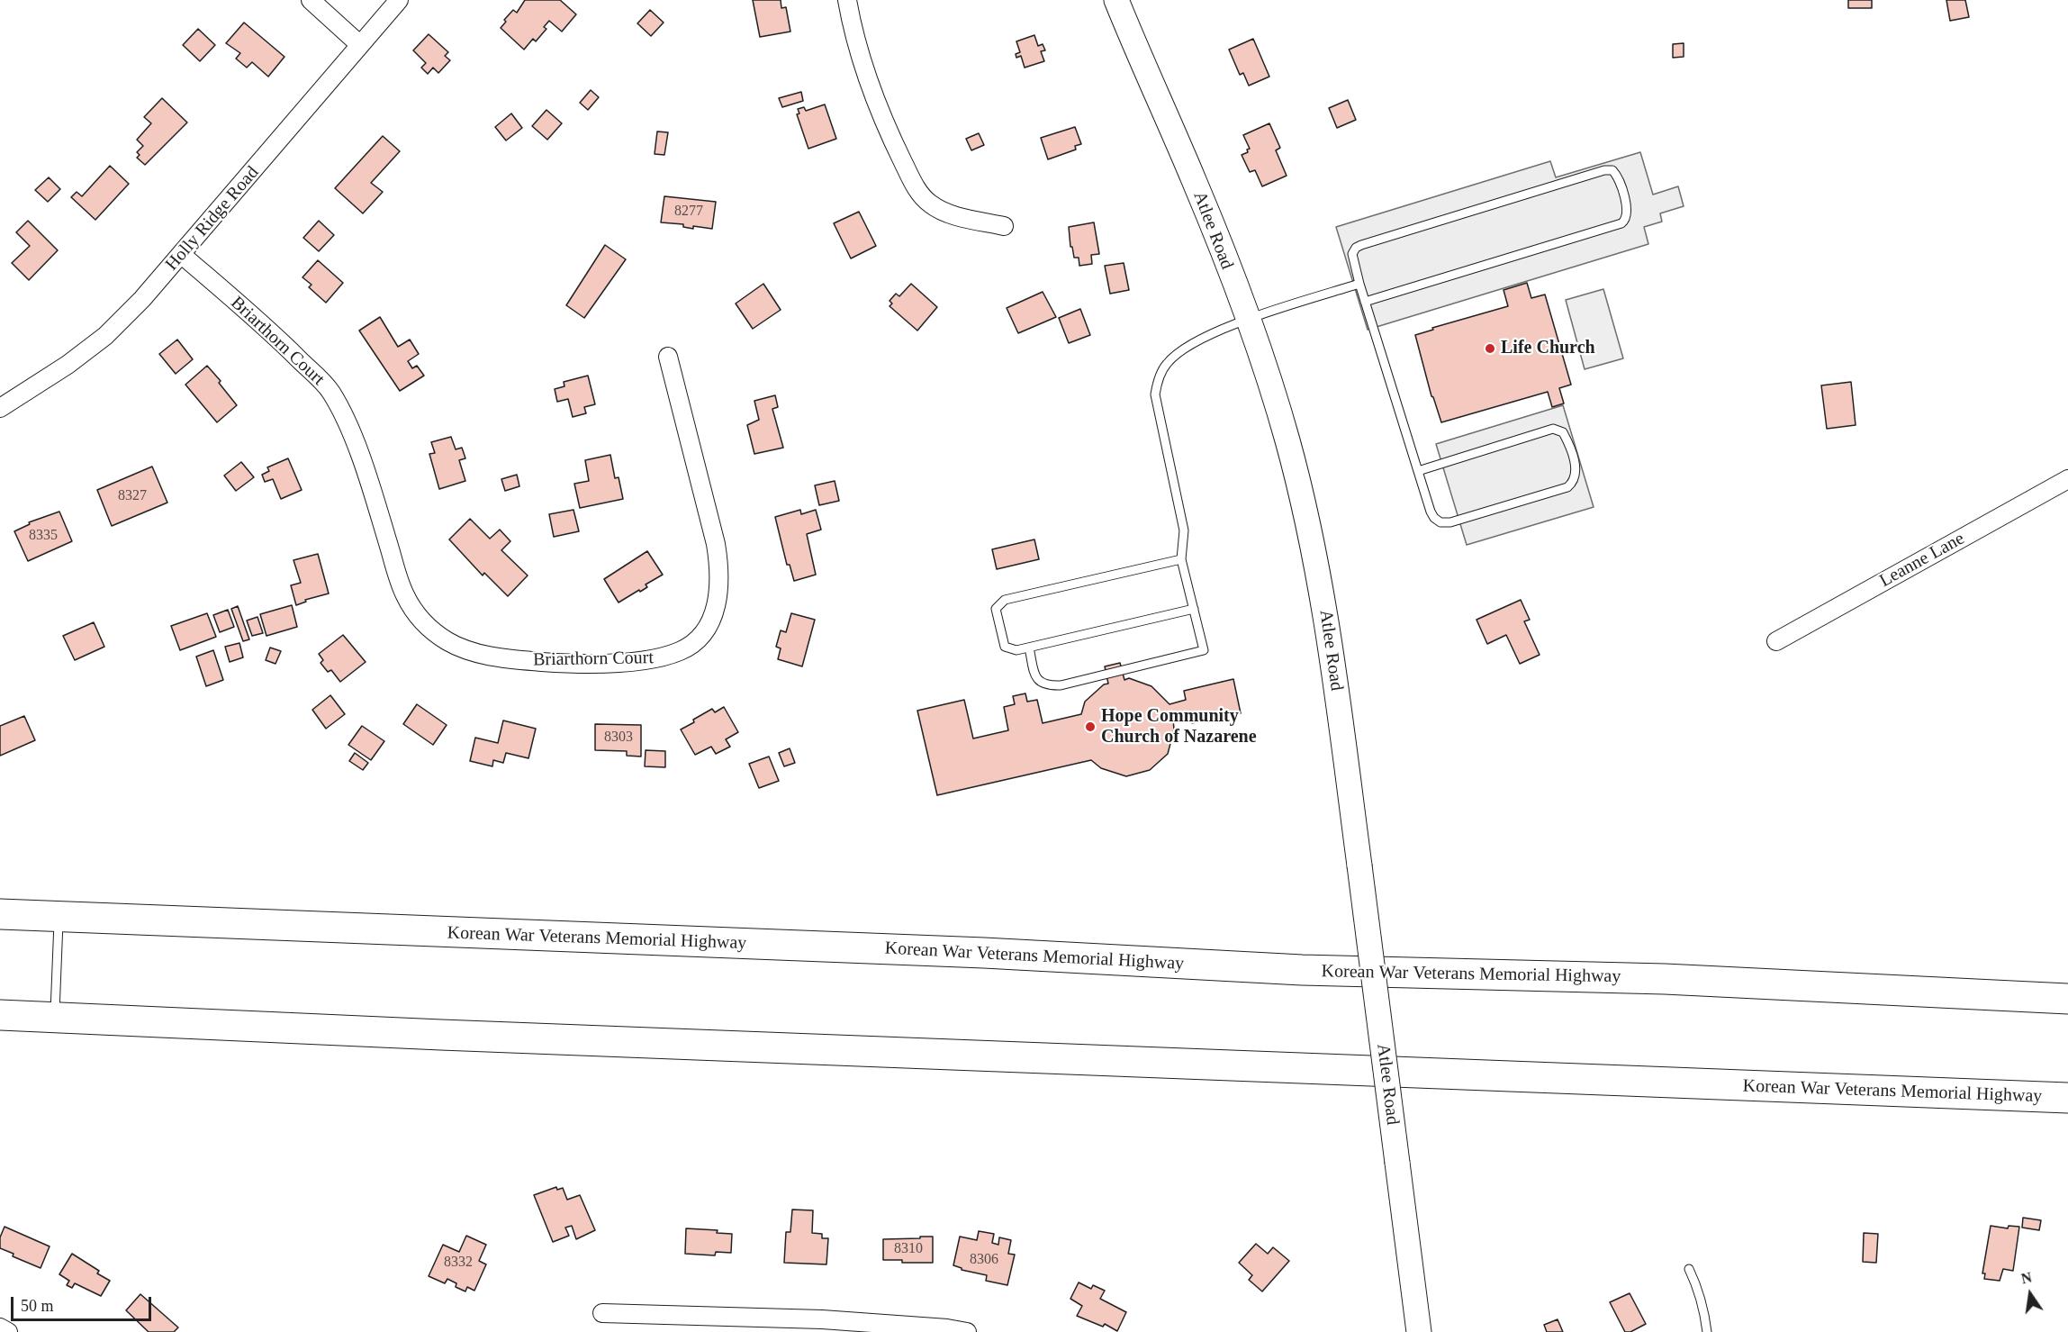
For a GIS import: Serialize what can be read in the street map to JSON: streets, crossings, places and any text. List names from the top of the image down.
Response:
{
  "streets": {
    "highway": ["Korean War Veterans Memorial Highway"],
    "main road": ["Atlee Road"],
    "street": ["Holly Ridge Road", "Briarthorn Court", "Leanne Lane"]
  },
  "crossings": [
    ["Holly Ridge Road", "Briarthorn Court"]
  ],
  "places": ["Life Church", "Hope Community Church of Nazarene"],
  "house_numbers": [
    "8277",
    "8327",
    "8335",
    "8303",
    "8310",
    "8306",
    "8332"
  ],
  "scale_bar": "50 m",
  "north": "top"
}
